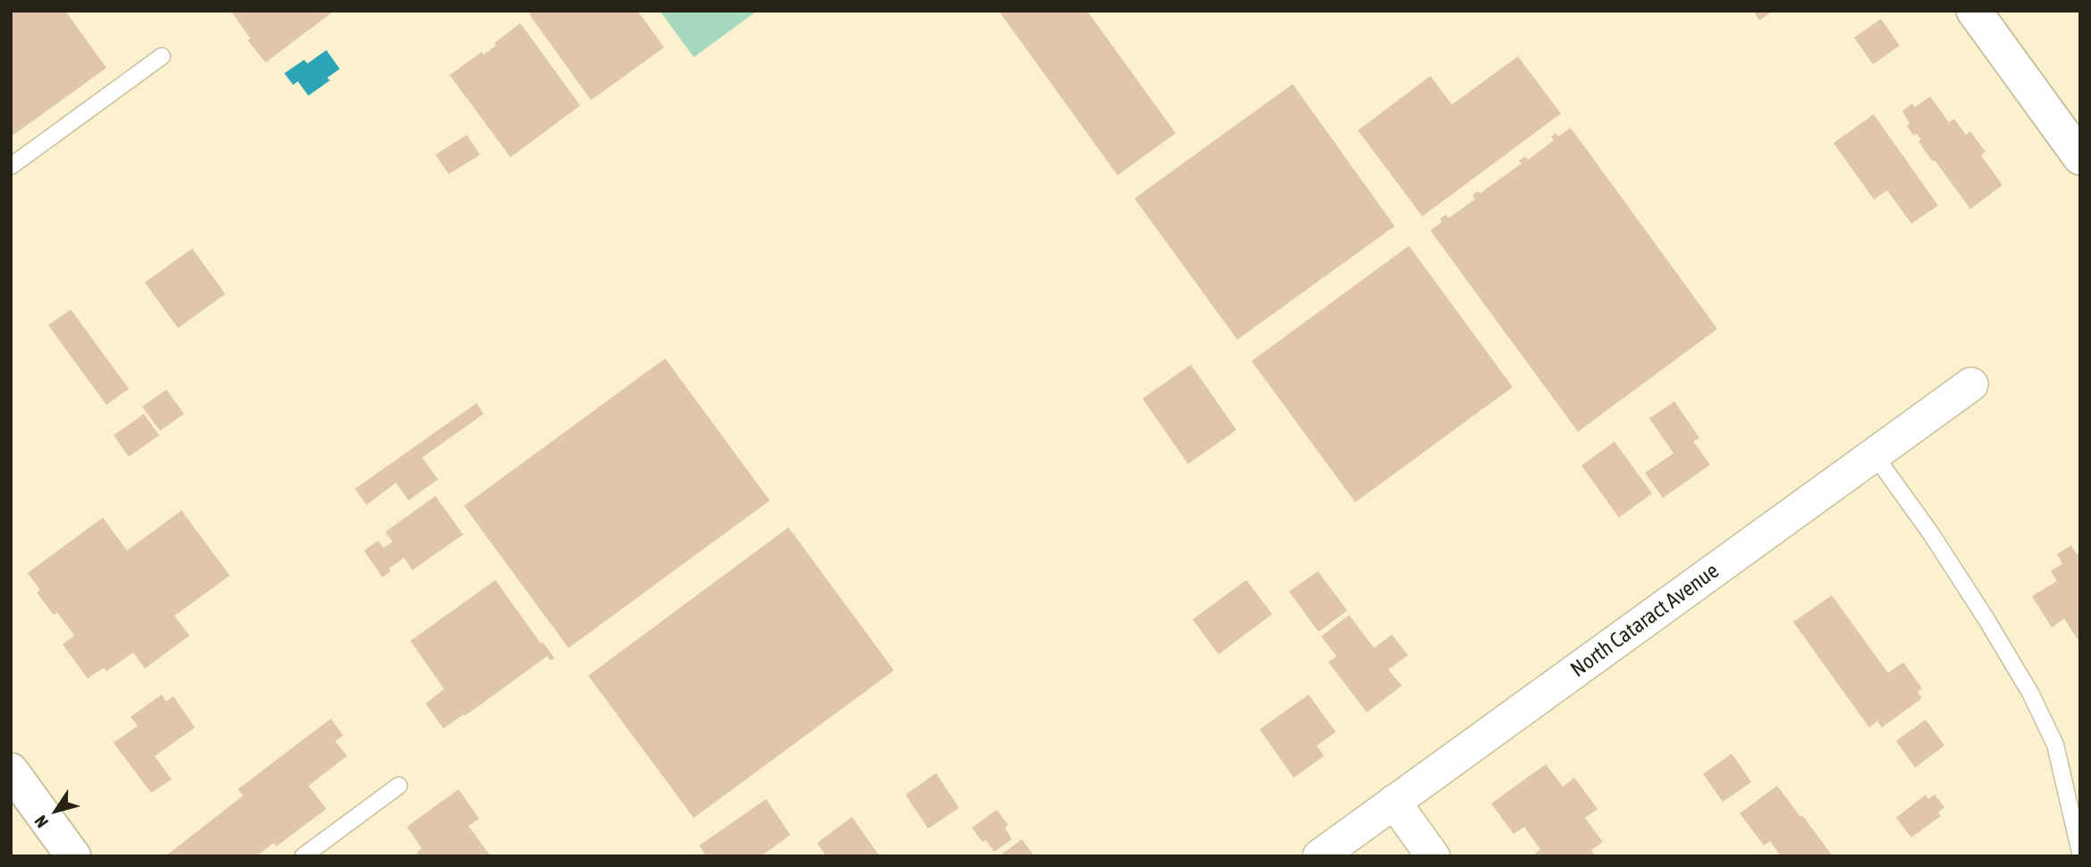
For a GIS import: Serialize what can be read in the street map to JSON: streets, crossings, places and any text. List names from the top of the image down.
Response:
{
  "streets": {
    "street": ["North Cataract Avenue"]
  },
  "north": "bottom left"
}
